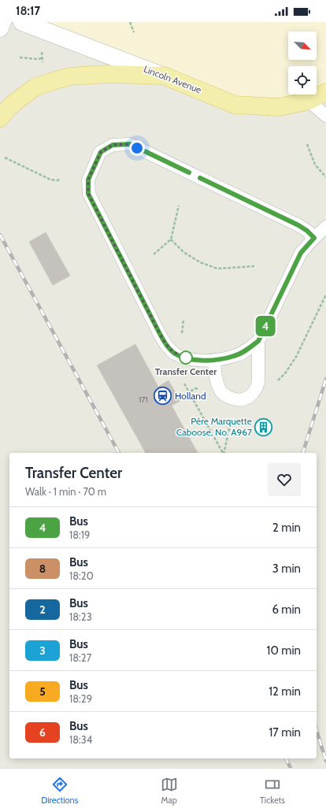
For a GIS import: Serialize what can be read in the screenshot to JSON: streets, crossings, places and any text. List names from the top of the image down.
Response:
{
  "streets": {
    "main road": ["Lincoln Avenue"]
  },
  "places": {
    "other": ["Transfer Center"],
    "station": ["Holland"],
    "building": ["Père Marquette Caboose, No. A967"]
  },
  "lines": ["bus line 4"],
  "house_numbers": ["171"],
  "north": "bottom right",
  "page": {
    "status": "18:17",
    "on_map": "4",
    "heading": ["Transfer Center", "Walk · 1 min · 70 m"],
    "list": [
      {
        "mark": "4",
        "name": "Bus",
        "note": "18:19",
        "value": "2 min"
      },
      {
        "mark": "8",
        "name": "Bus",
        "note": "18:20",
        "value": "3 min"
      },
      {
        "mark": "2",
        "name": "Bus",
        "note": "18:23",
        "value": "6 min"
      },
      {
        "mark": "3",
        "name": "Bus",
        "note": "18:27",
        "value": "10 min"
      },
      {
        "mark": "5",
        "name": "Bus",
        "note": "18:29",
        "value": "12 min"
      },
      {
        "mark": "6",
        "name": "Bus",
        "note": "18:34",
        "value": "17 min"
      }
    ],
    "tabs": ["Directions", "Map", "Tickets"]
  }
}
